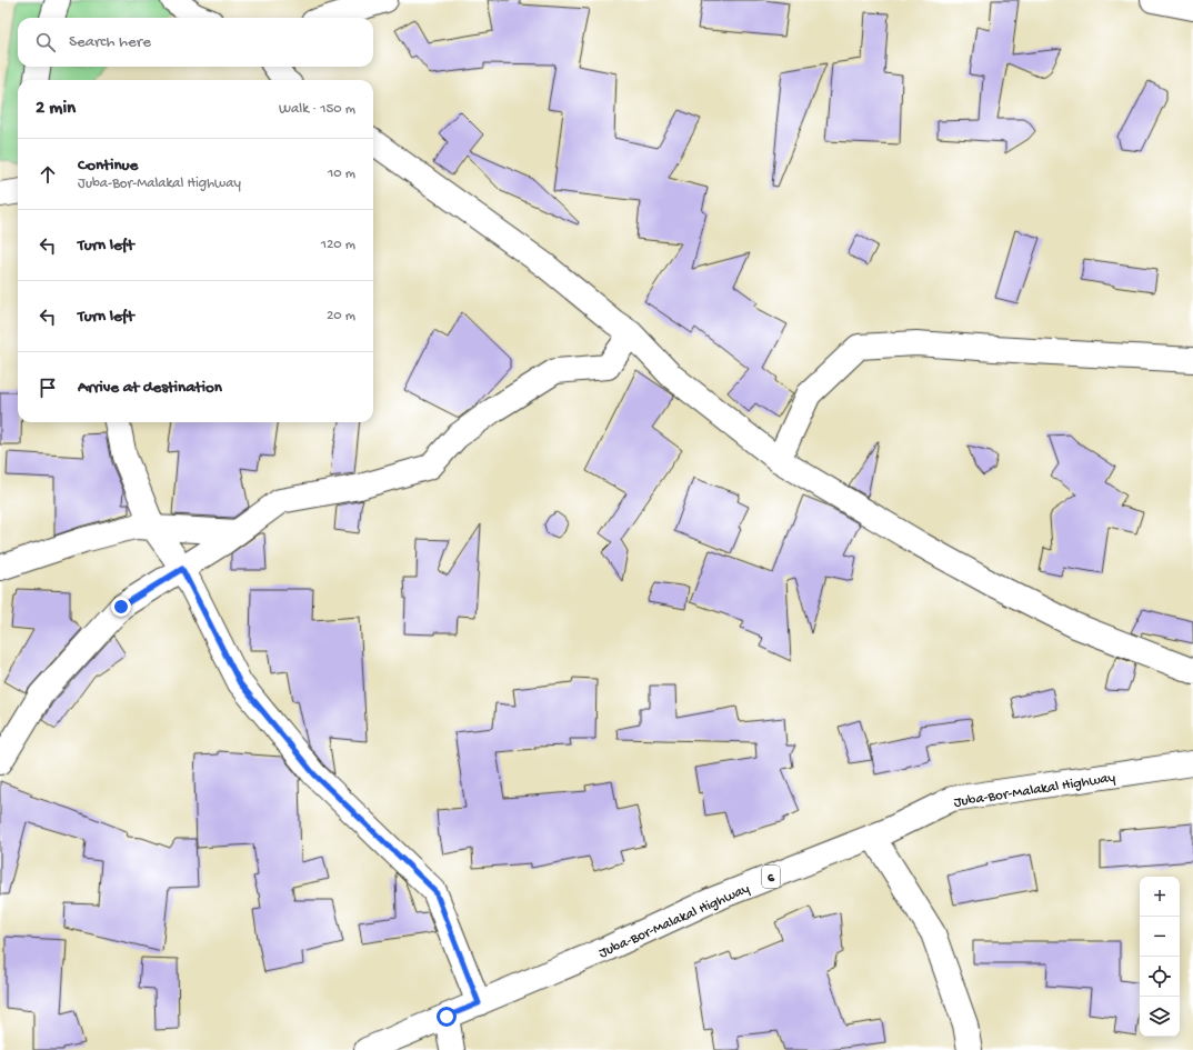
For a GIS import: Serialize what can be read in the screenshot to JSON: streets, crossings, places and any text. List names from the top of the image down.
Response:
{
  "streets": {
    "street": ["Juba-Bor-Malakal Highway", "6"]
  },
  "page": {
    "search": "Search here",
    "heading": ["2 min", "Walk · 150 m"],
    "list": [
      ["Continue", "Juba-Bor-Malakal Highway", "10 m"],
      ["Turn left", "120 m"],
      ["Turn left", "20 m"],
      "Arrive at destination"
    ],
    "map_buttons": ["+", "−"]
  }
}
